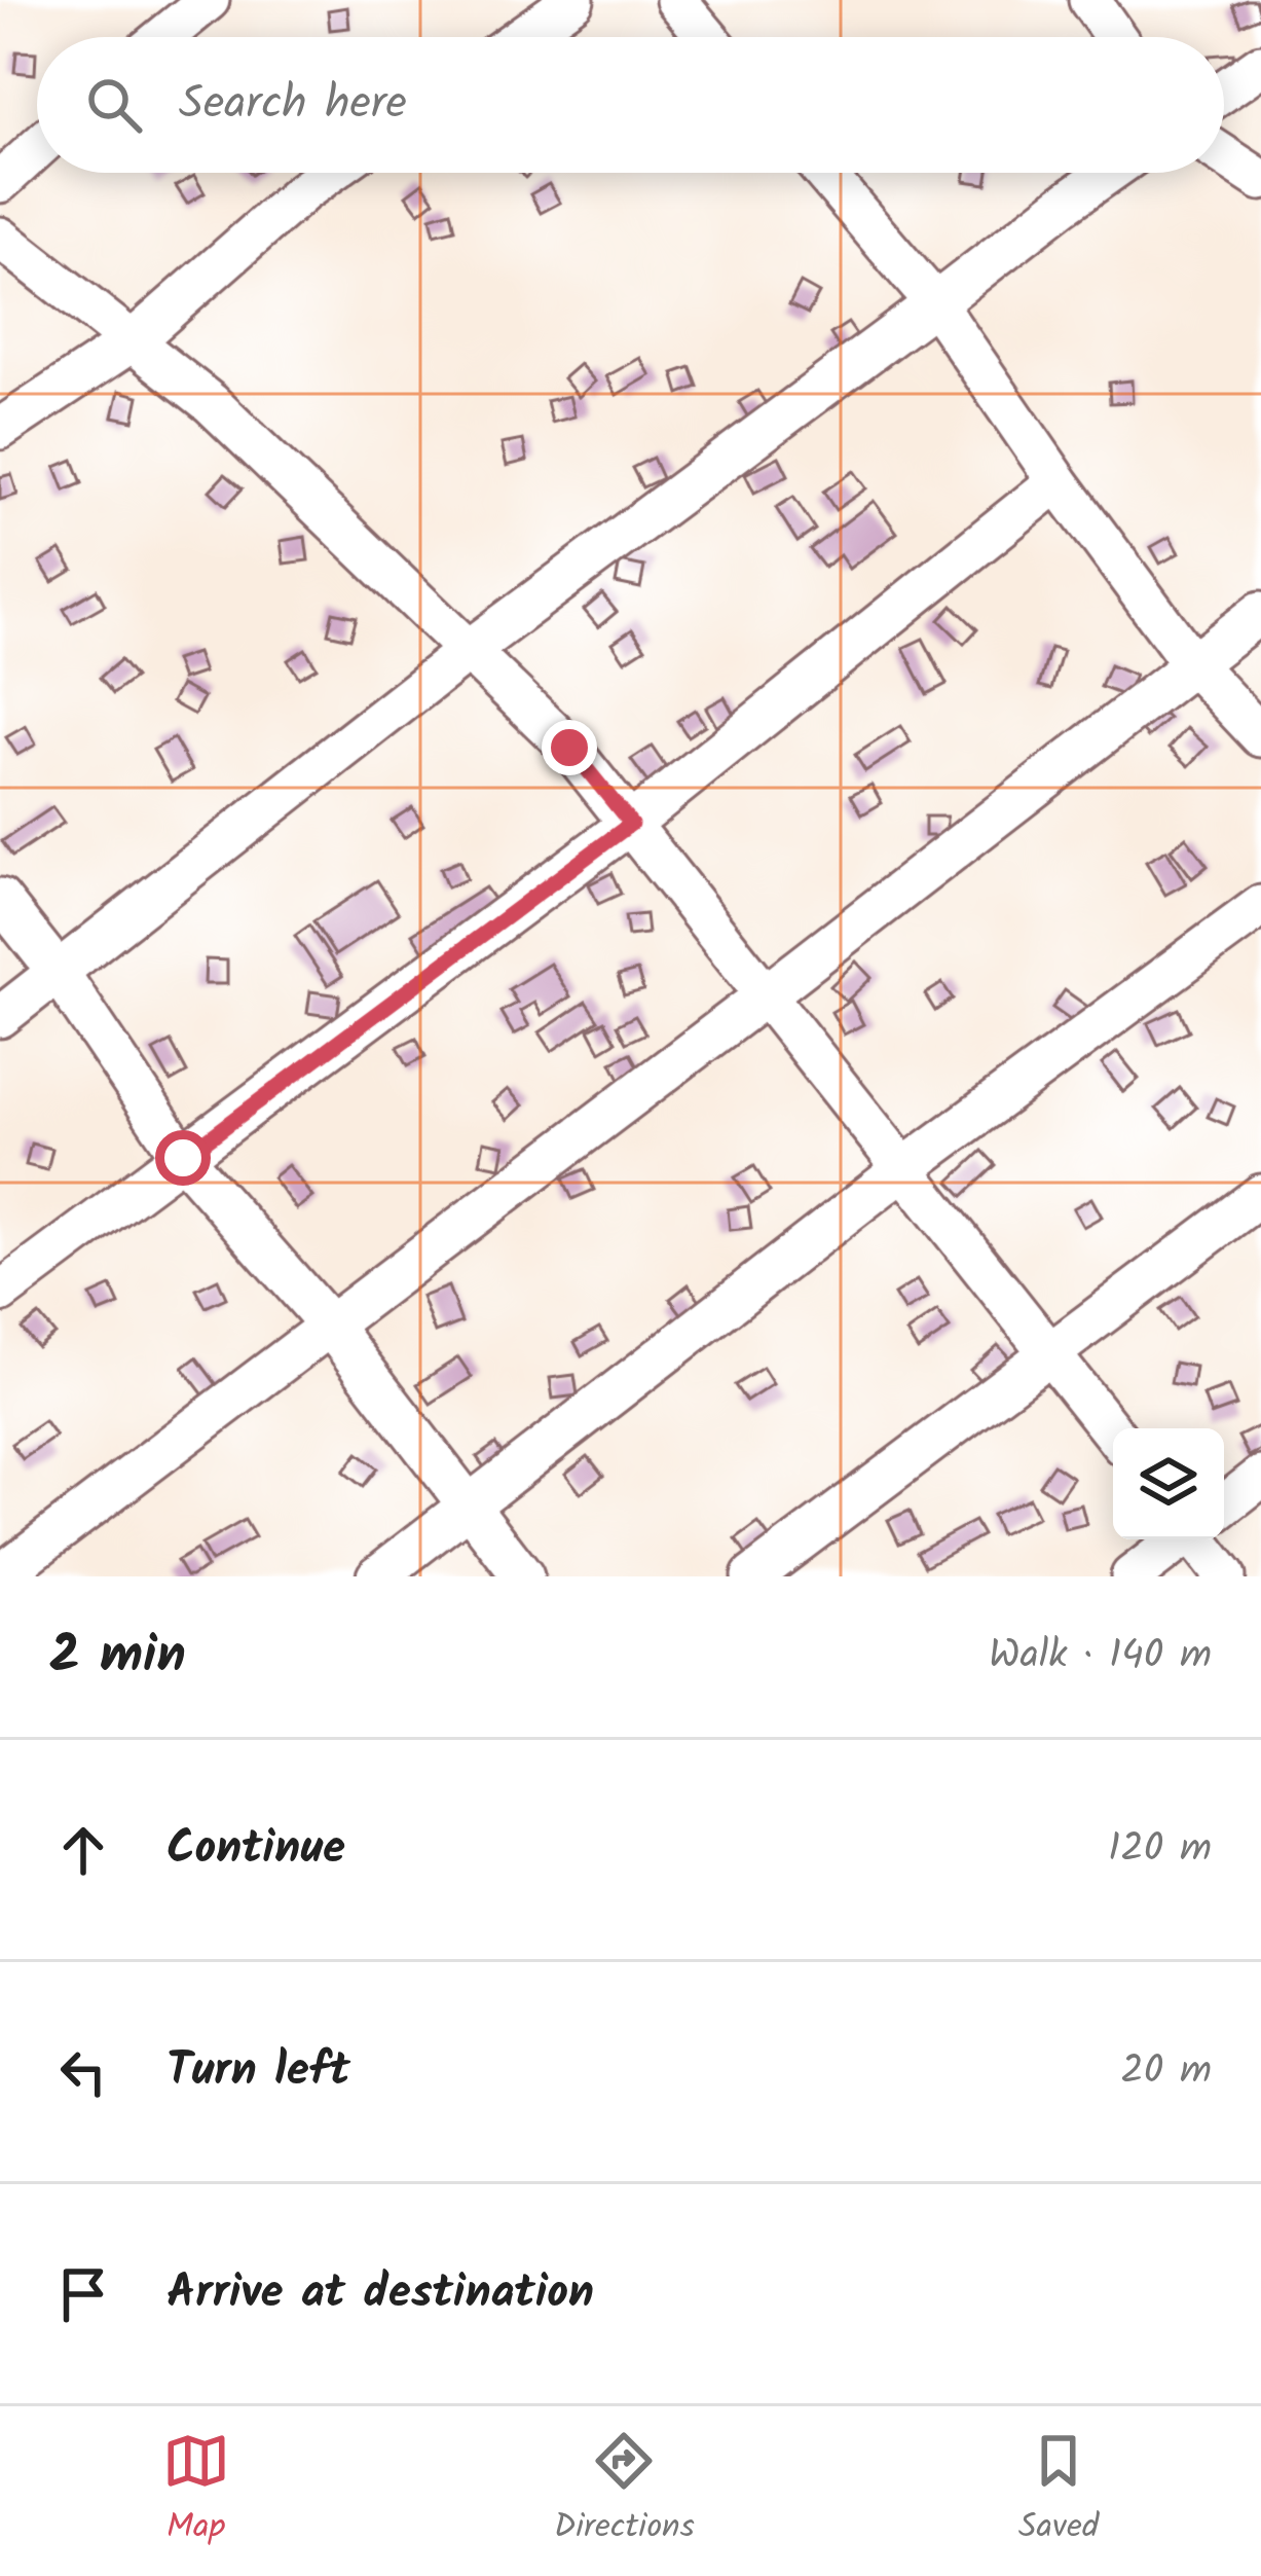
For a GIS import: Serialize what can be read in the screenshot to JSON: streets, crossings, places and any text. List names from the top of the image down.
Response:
{
  "page": {
    "search": "Search here",
    "heading": ["2 min", "Walk · 140 m"],
    "list": [
      ["Continue", "120 m"],
      ["Turn left", "20 m"],
      "Arrive at destination"
    ],
    "nav": ["Map", "Directions", "Saved"]
  }
}
